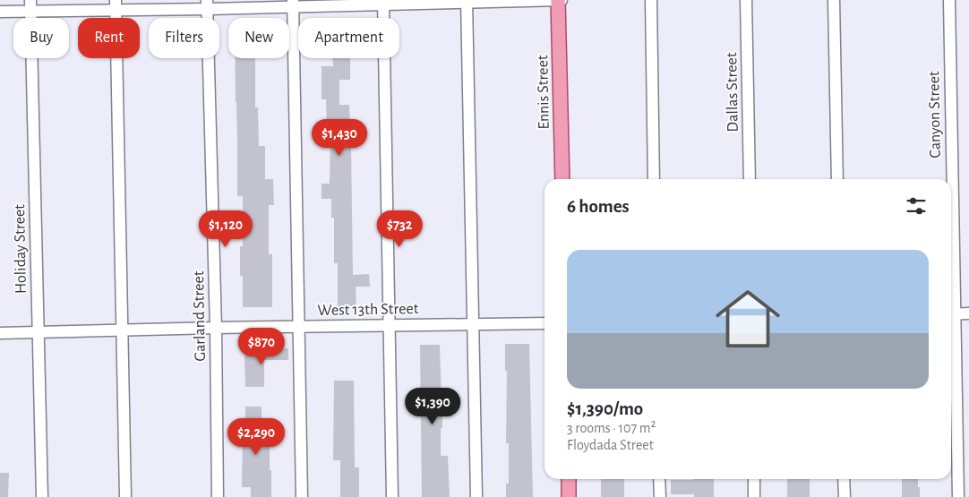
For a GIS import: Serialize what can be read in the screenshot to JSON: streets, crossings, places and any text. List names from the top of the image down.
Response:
{
  "streets": {
    "main road": ["Ennis Street"],
    "street": [
      "Dallas Street",
      "Canyon Street",
      "Holiday Street",
      "West 13th Street",
      "Garland Street"
    ]
  },
  "crossings": [
    ["Holiday Street", "West 13th Street"],
    ["West 13th Street", "Garland Street"]
  ],
  "page": {
    "chip": [
      "Buy",
      "Rent",
      "Filters",
      "New",
      "Apartment"
    ],
    "price": [
      "$1,430",
      "$1,120",
      "$732",
      "$870",
      "$1,390",
      "$2,290"
    ],
    "heading": "6 homes",
    "list": [
      {
        "name": "$1,390/mo",
        "note": "3 rooms · 107 m² · Floydada Street"
      }
    ]
  }
}
